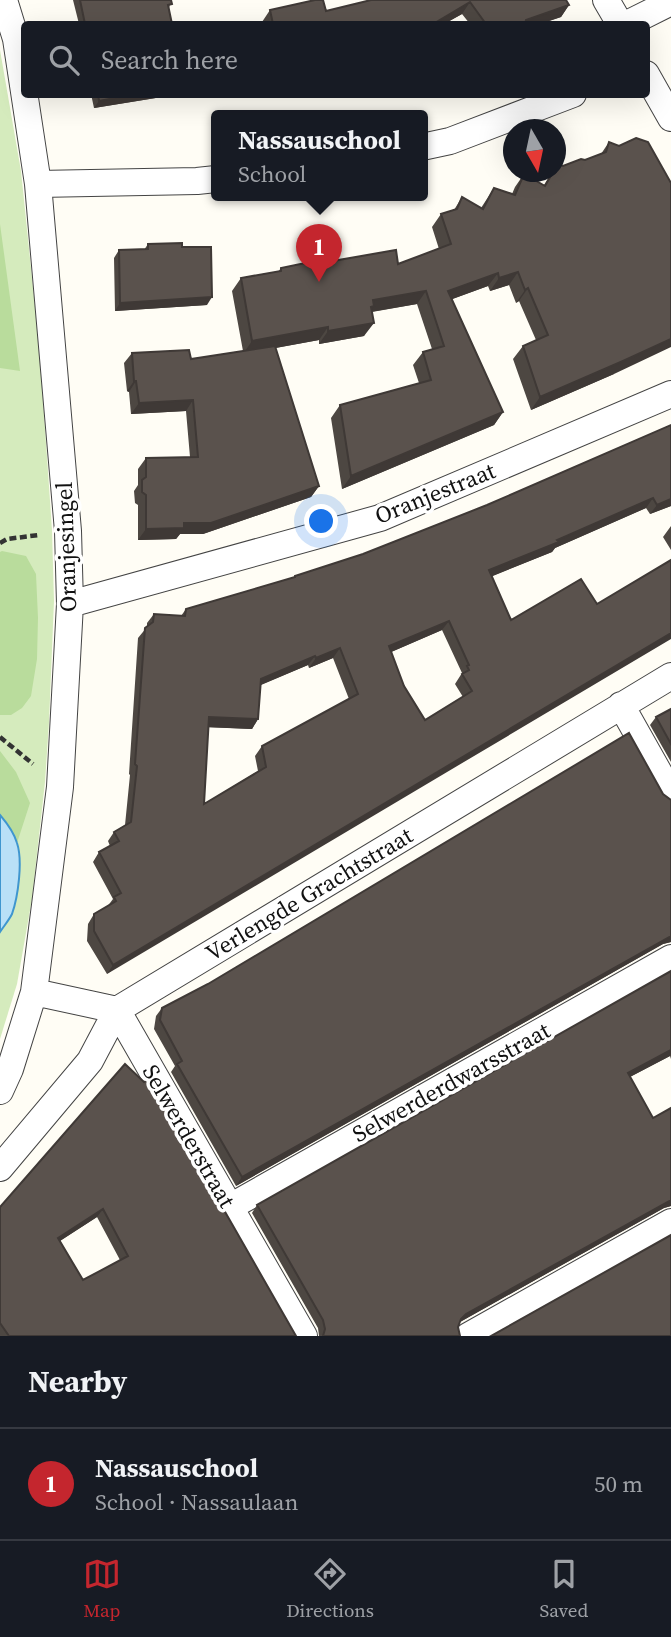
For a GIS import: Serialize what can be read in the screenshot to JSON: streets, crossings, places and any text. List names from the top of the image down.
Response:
{
  "streets": {
    "street": [
      "Oranjestraat",
      "Oranjesingel",
      "Verlengde Grachtstraat",
      "Selwerderdwarsstraat",
      "Selwerderstraat"
    ]
  },
  "crossings": [
    ["Oranjestraat", "Oranjesingel"],
    ["Verlengde Grachtstraat", "Selwerderstraat"],
    ["Selwerderdwarsstraat", "Selwerderstraat"]
  ],
  "north": "bottom",
  "page": {
    "search": "Search here",
    "popup": ["Nassauschool", "School"],
    "pins": "1",
    "heading": "Nearby",
    "list": [
      {
        "mark": "1",
        "name": "Nassauschool",
        "note": "School · Nassaulaan",
        "value": "50 m"
      }
    ],
    "nav": ["Map", "Directions", "Saved"]
  }
}
